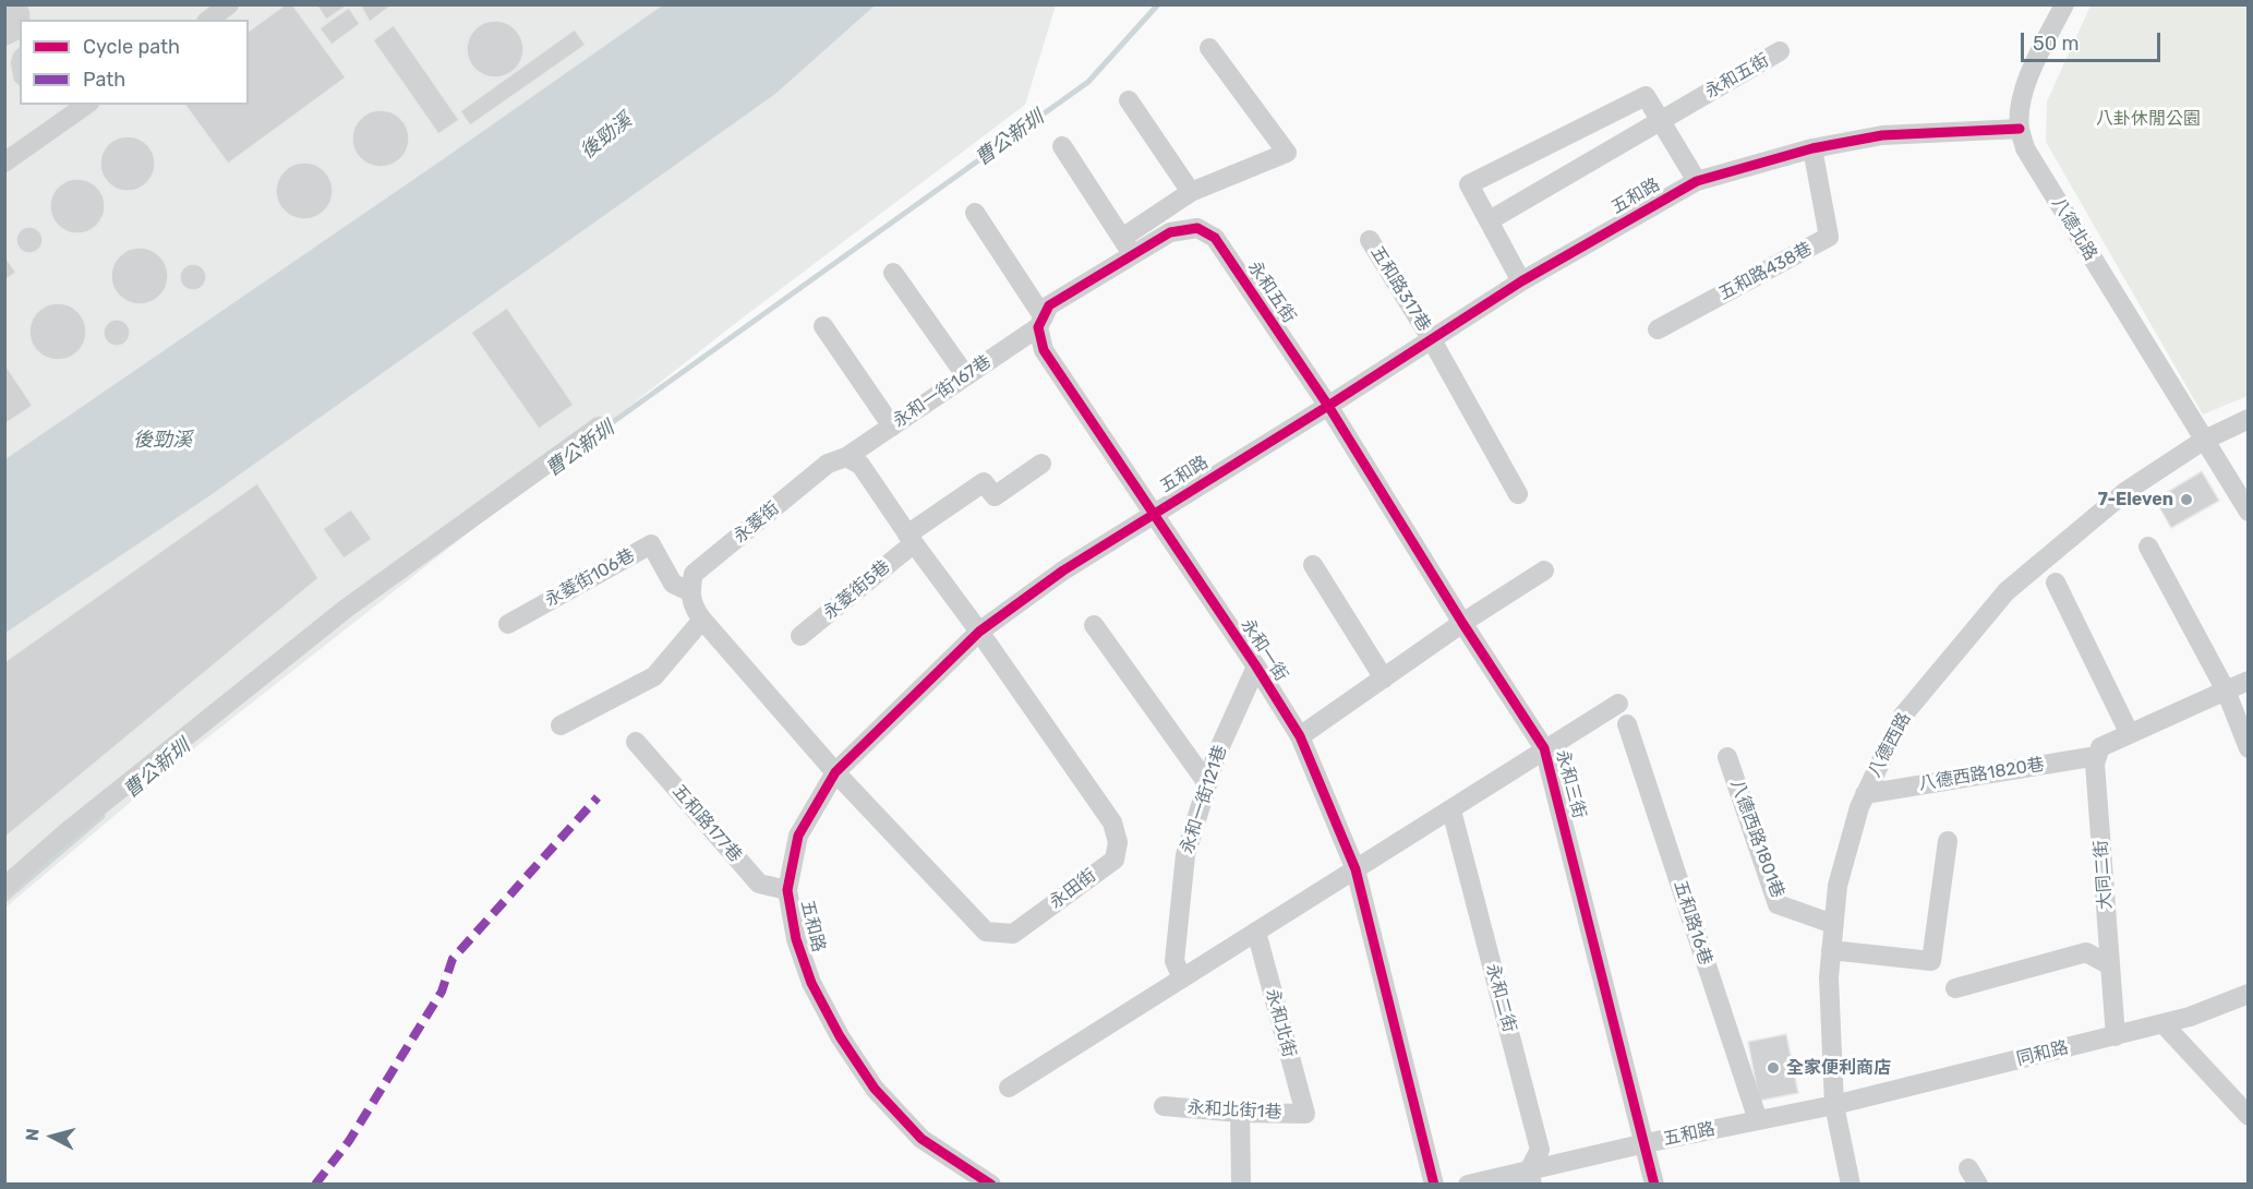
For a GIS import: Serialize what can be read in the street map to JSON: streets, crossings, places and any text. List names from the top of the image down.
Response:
{
  "streets": {
    "street": [
      "永和五街",
      "五和路",
      "八德北路",
      "五和路438巷",
      "五和路317巷",
      "永和一街167巷",
      "永菱街",
      "永菱街106巷",
      "永菱街5巷",
      "永和一街",
      "八德西路",
      "八德西路1820巷",
      "永和三街",
      "永和一街121巷",
      "五和路177巷",
      "八德西路1801巷",
      "大同二街",
      "永田街",
      "五和路16巷",
      "永和二街",
      "永和北街",
      "同和路",
      "永和北街1巷"
    ]
  },
  "crossings": [
    ["永和五街", "五和路"],
    ["永和五街", "永和三街"],
    ["五和路", "八德北路"],
    ["五和路", "五和路438巷"],
    ["五和路", "五和路317巷"],
    ["五和路", "永和一街"],
    ["五和路", "八德西路"],
    ["五和路", "永和三街"],
    ["五和路", "五和路177巷"],
    ["五和路", "永田街"],
    ["五和路", "五和路16巷"],
    ["五和路", "永和二街"],
    ["五和路", "同和路"],
    ["八德北路", "八德西路"],
    ["永和一街167巷", "永菱街"],
    ["永和一街167巷", "永和一街"],
    ["永菱街", "永菱街106巷"],
    ["永和一街", "永和三街"],
    ["永和一街", "永和一街121巷"],
    ["八德西路", "八德西路1820巷"],
    ["八德西路", "八德西路1801巷"],
    ["八德西路", "同和路"],
    ["八德西路1820巷", "大同二街"],
    ["永和三街", "永和二街"],
    ["大同二街", "同和路"],
    ["永和北街", "永和北街1巷"]
  ],
  "water": ["後勁溪", "曹公新圳"],
  "parks": ["八卦休閒公園"],
  "places": ["7-Eleven", "全家便利商店"],
  "legend": ["Cycle path", "Path"],
  "scale_bar": "50 m",
  "north": "left"
}
